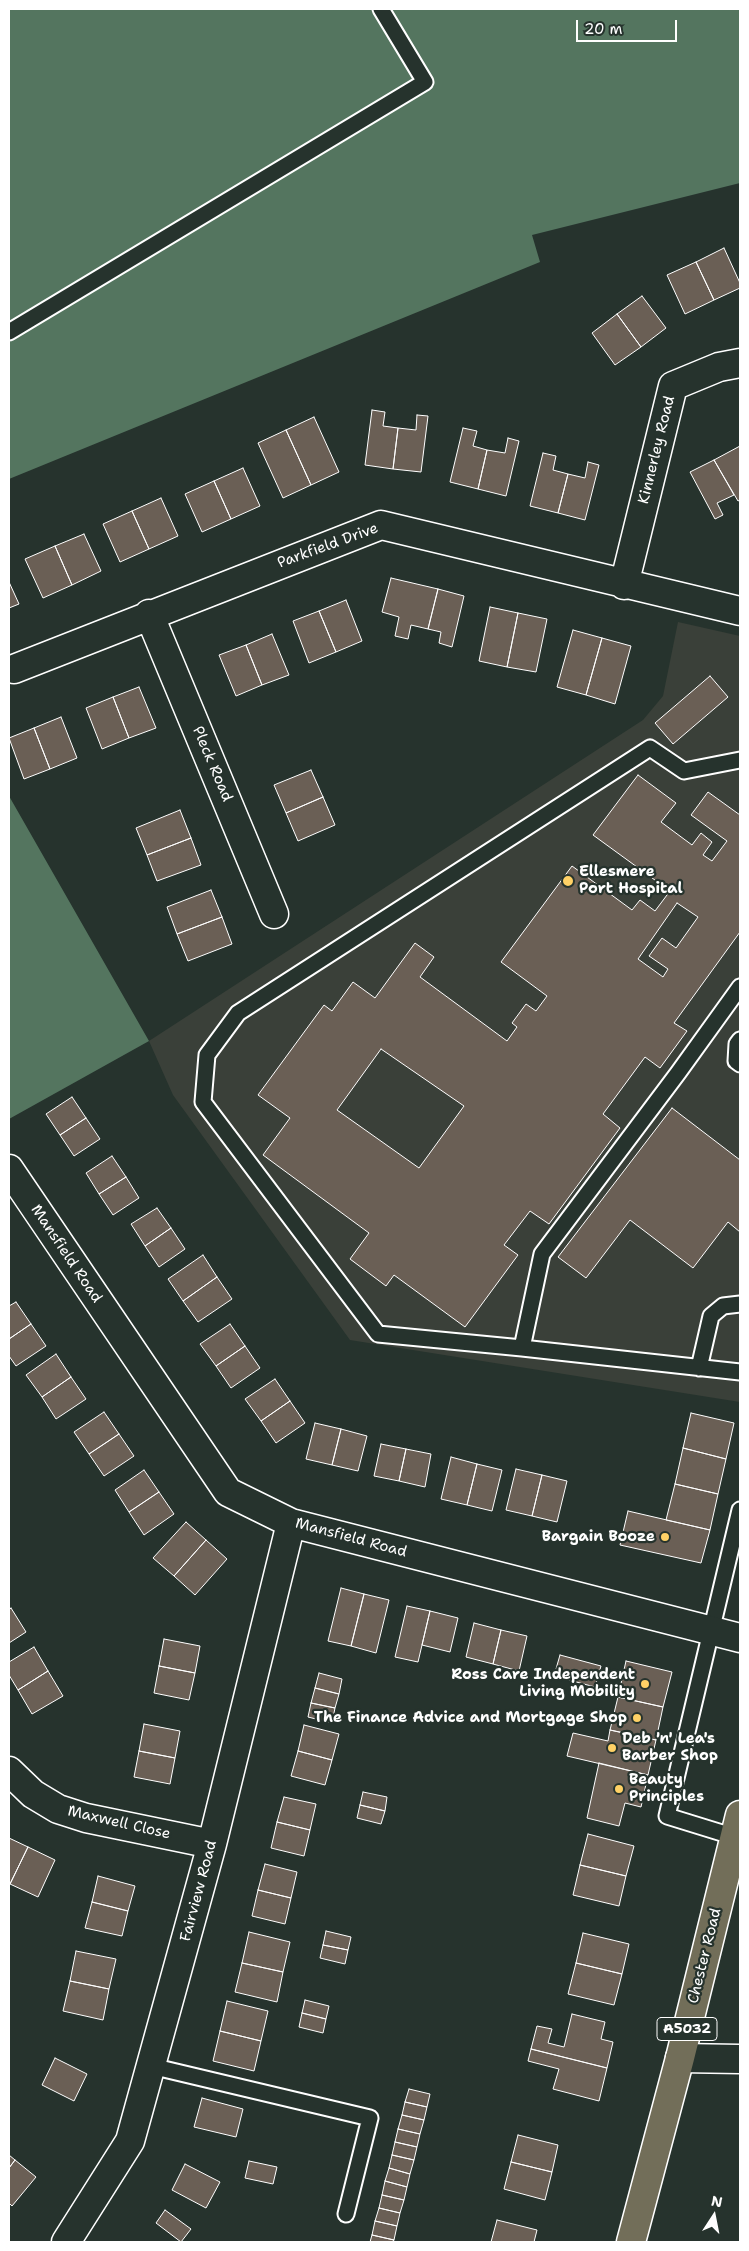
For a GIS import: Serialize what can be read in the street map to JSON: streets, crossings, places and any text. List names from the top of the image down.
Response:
{
  "streets": {
    "main road": ["Chester Road", "A5032"],
    "street": [
      "Kinnerley Road",
      "Parkfield Drive",
      "Pleck Road",
      "Mansfield Road",
      "Maxwell Close",
      "Fairview Road"
    ]
  },
  "crossings": [
    ["Kinnerley Road", "Parkfield Drive"],
    ["Parkfield Drive", "Pleck Road"],
    ["Mansfield Road", "Fairview Road"],
    ["Maxwell Close", "Fairview Road"]
  ],
  "places": [
    "Ellesmere Port Hospital",
    "Bargain Booze",
    "Ross Care Independent Living Mobility",
    "The Finance Advice and Mortgage Shop",
    "Deb 'n' Lea's Barber Shop",
    "Beauty Principles"
  ],
  "scale_bar": "20 m",
  "north": "top"
}
